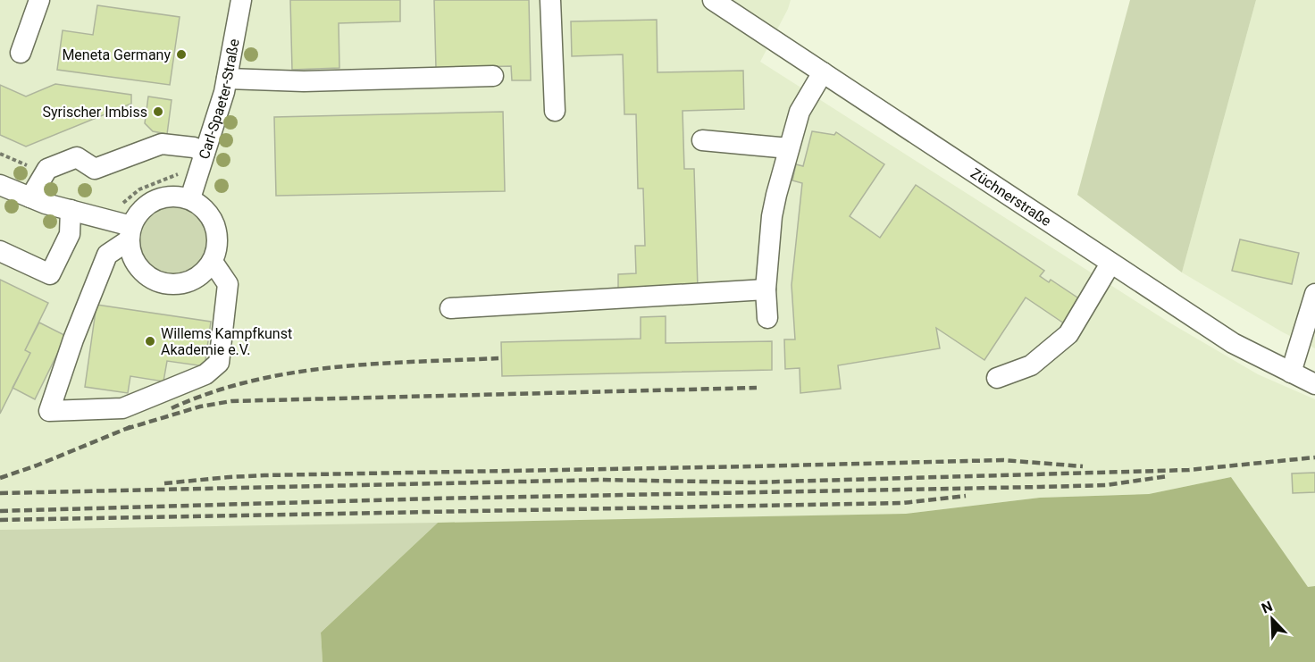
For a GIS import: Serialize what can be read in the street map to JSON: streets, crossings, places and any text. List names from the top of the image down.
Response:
{
  "streets": {
    "street": ["Carl-Spaeter-Straße", "Züchnerstraße"]
  },
  "places": ["Meneta Germany", "Syrischer Imbiss", "Willems Kampfkunst Akademie e.V."],
  "north": "top left"
}
